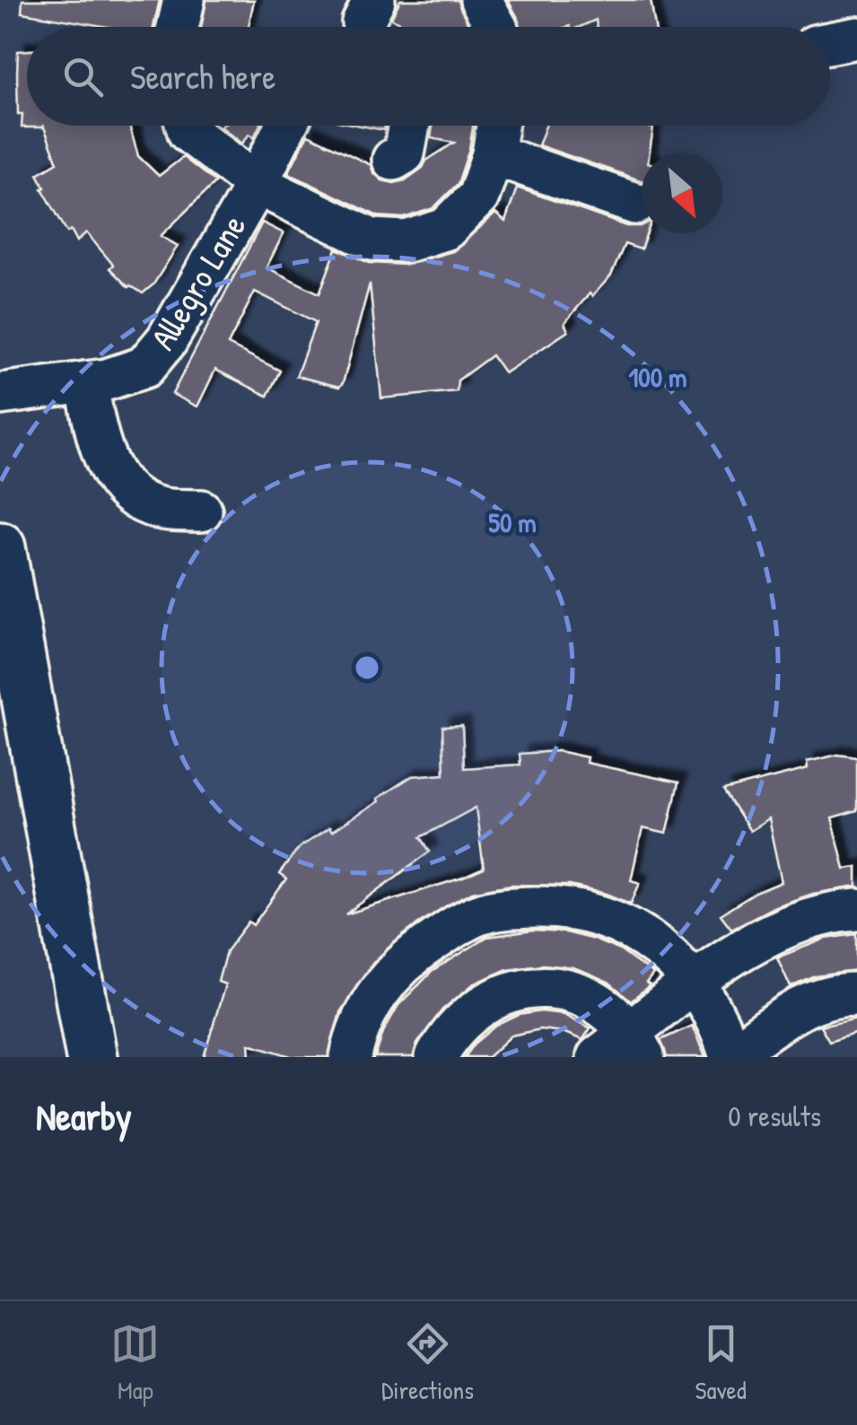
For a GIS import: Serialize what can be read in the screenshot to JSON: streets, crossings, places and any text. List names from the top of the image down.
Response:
{
  "streets": {
    "street": ["Allegro Lane"]
  },
  "north": "bottom right",
  "page": {
    "search": "Search here",
    "heading": ["Nearby", "0 results"],
    "nav": ["Map", "Directions", "Saved"]
  },
  "rings": ["100 m", "50 m"]
}
